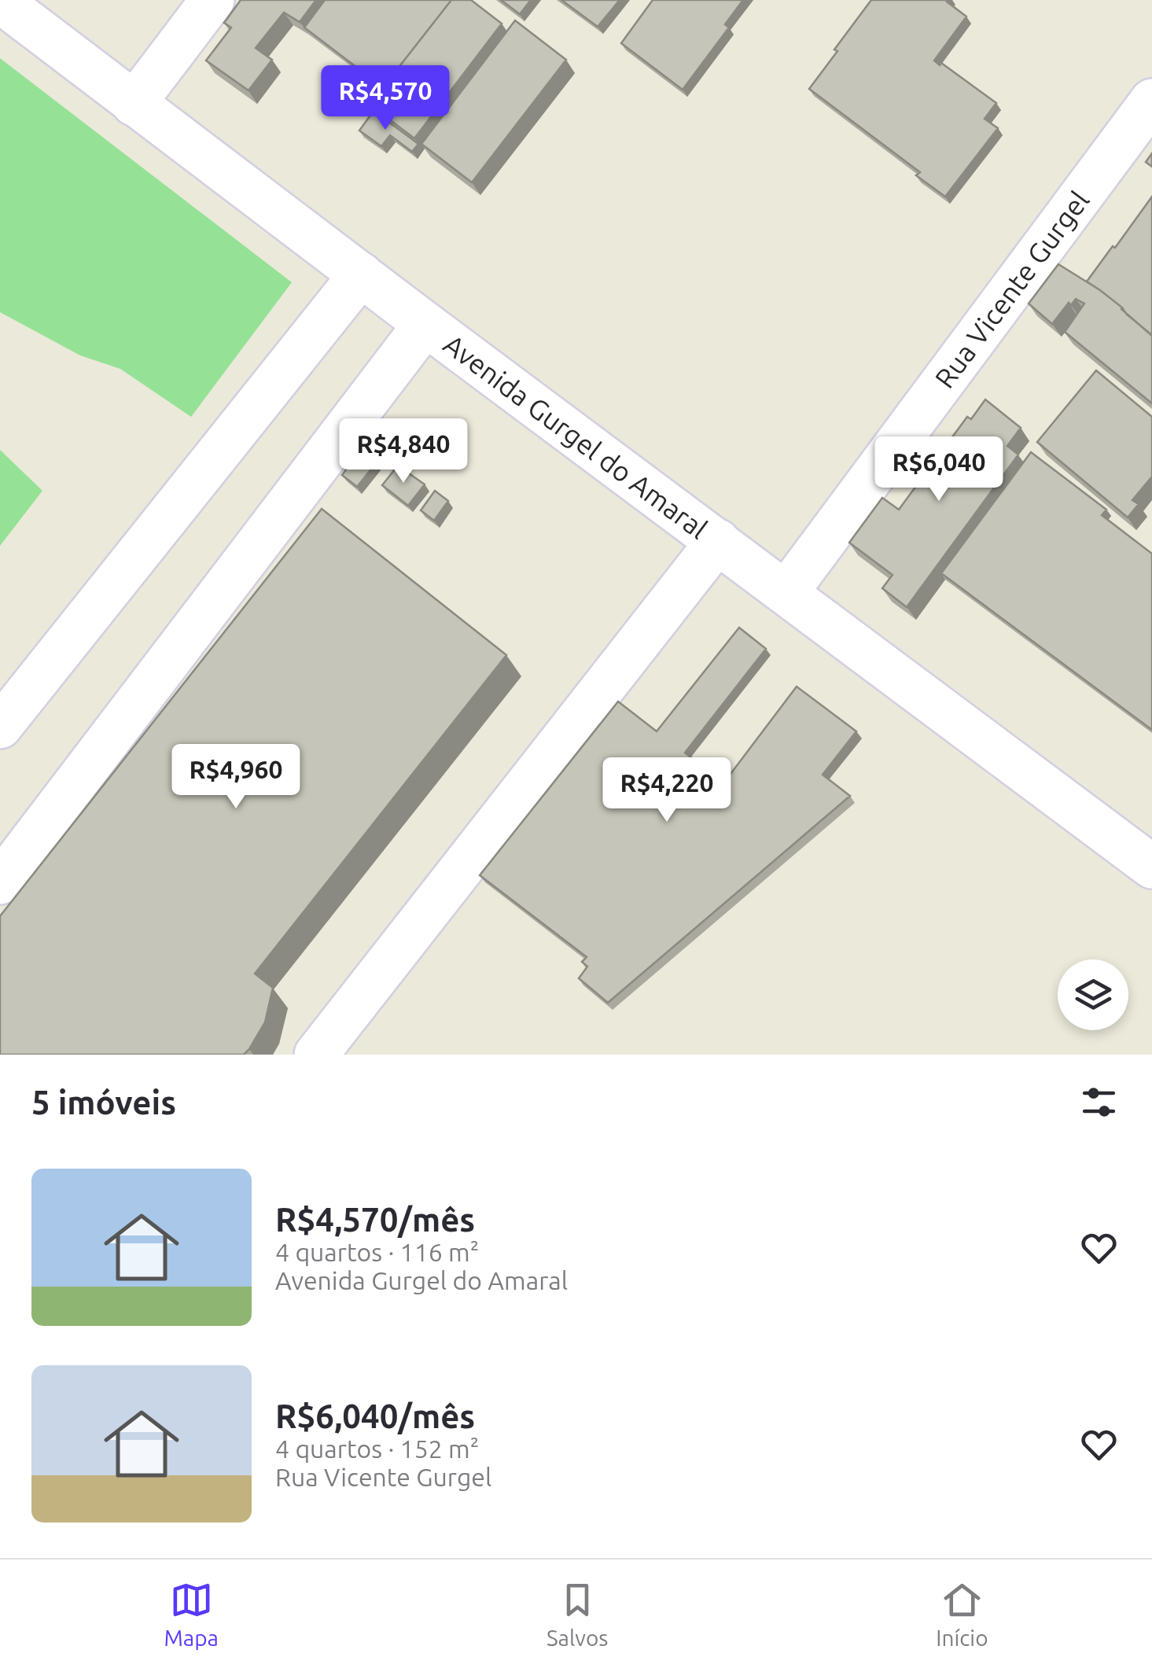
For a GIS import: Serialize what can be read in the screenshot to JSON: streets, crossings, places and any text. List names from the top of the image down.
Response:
{
  "streets": {
    "street": ["Rua Vicente Gurgel", "Avenida Gurgel do Amaral"]
  },
  "crossings": [
    ["Rua Vicente Gurgel", "Avenida Gurgel do Amaral"]
  ],
  "page": {
    "price": [
      "R$4,570",
      "R$4,840",
      "R$6,040",
      "R$4,960",
      "R$4,220"
    ],
    "heading": "5 imóveis",
    "list": [
      {
        "name": "R$4,570/mês",
        "note": "4 quartos · 116 m² · Avenida Gurgel do Amaral"
      },
      {
        "name": "R$6,040/mês",
        "note": "4 quartos · 152 m² · Rua Vicente Gurgel"
      }
    ],
    "tabs": ["Mapa", "Salvos", "Início"]
  }
}
